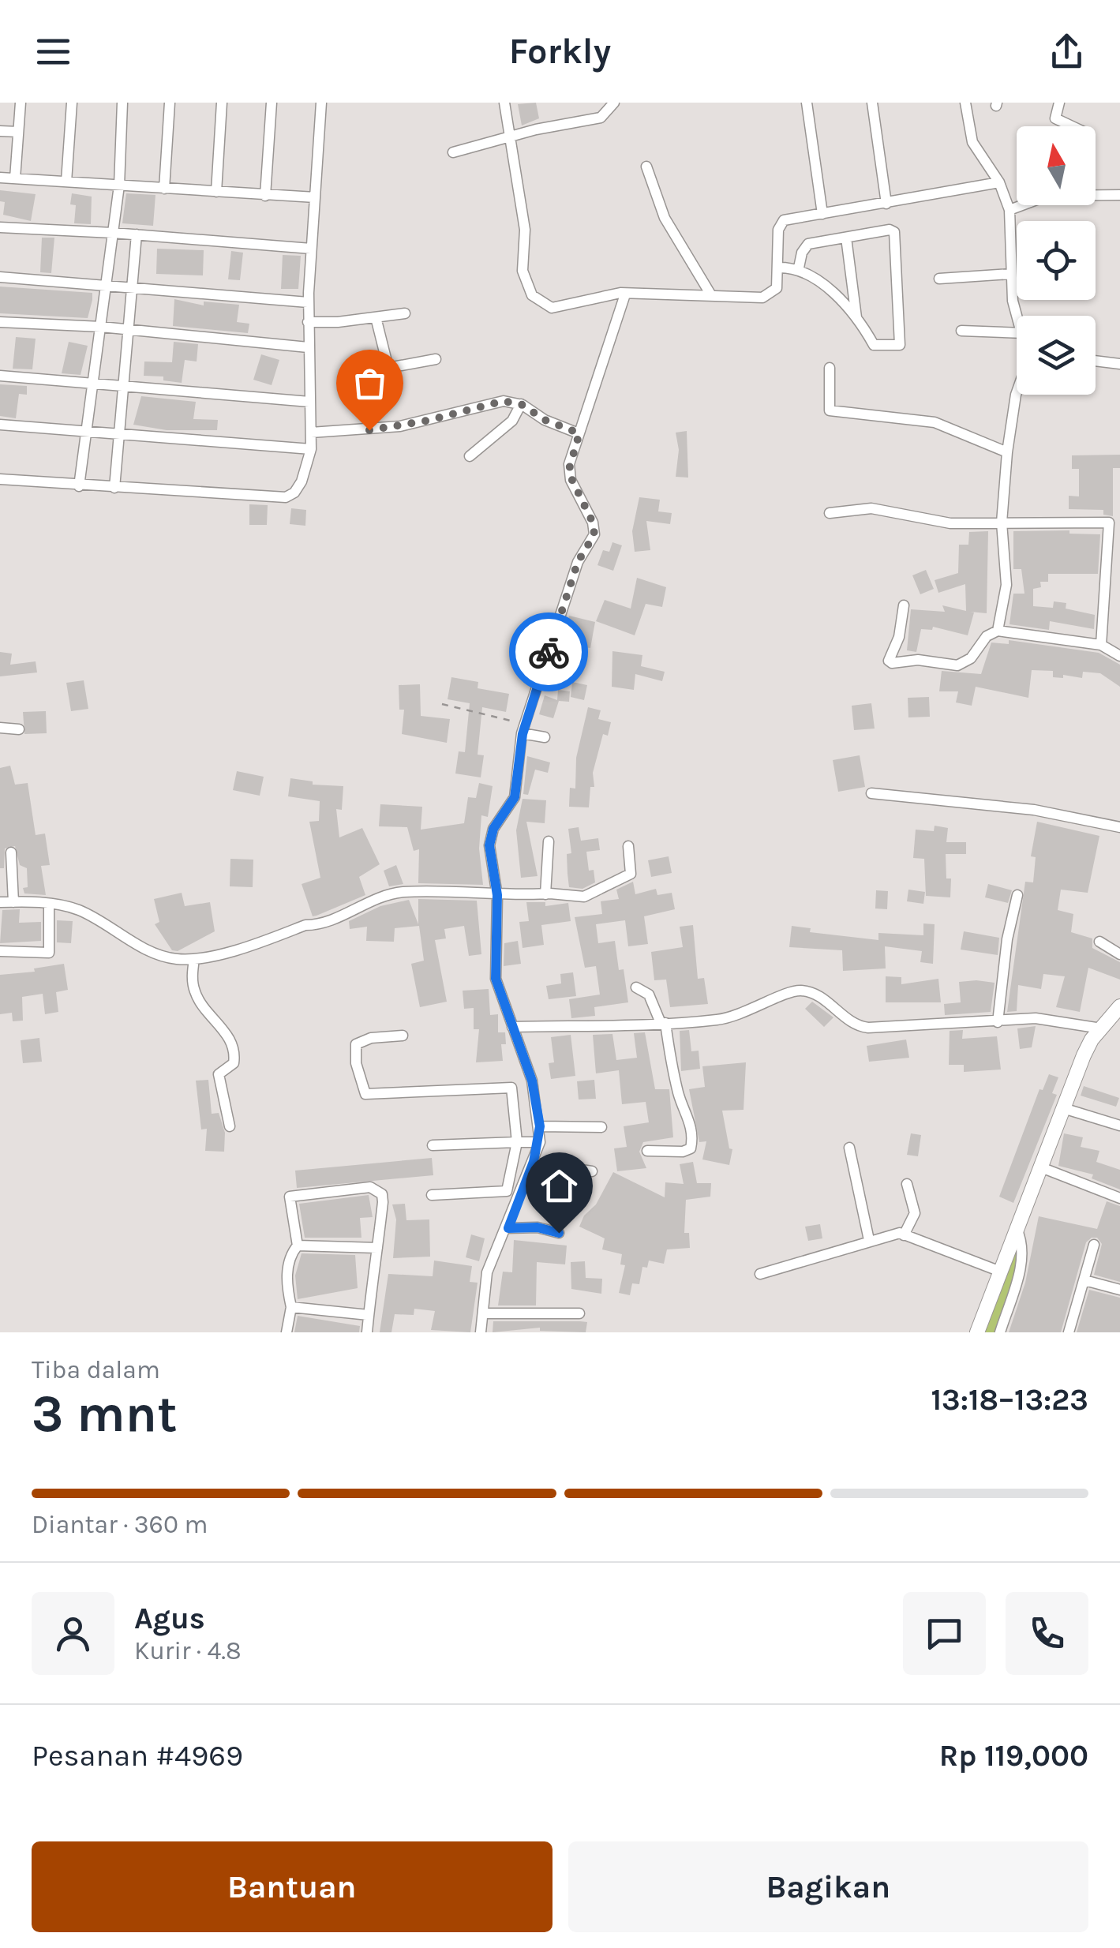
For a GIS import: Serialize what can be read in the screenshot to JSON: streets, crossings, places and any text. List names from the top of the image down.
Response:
{
  "north": "top",
  "page": {
    "header": "Forkly",
    "heading": ["3 mnt", "Tiba dalam", "13:18–13:23"],
    "panel": [
      "Agus",
      "Kurir · 4.8",
      "Pesanan #4969",
      "Rp 119,000"
    ],
    "bar": "Diantar · 360 m",
    "buttons": ["Bantuan", "Bagikan"]
  }
}
